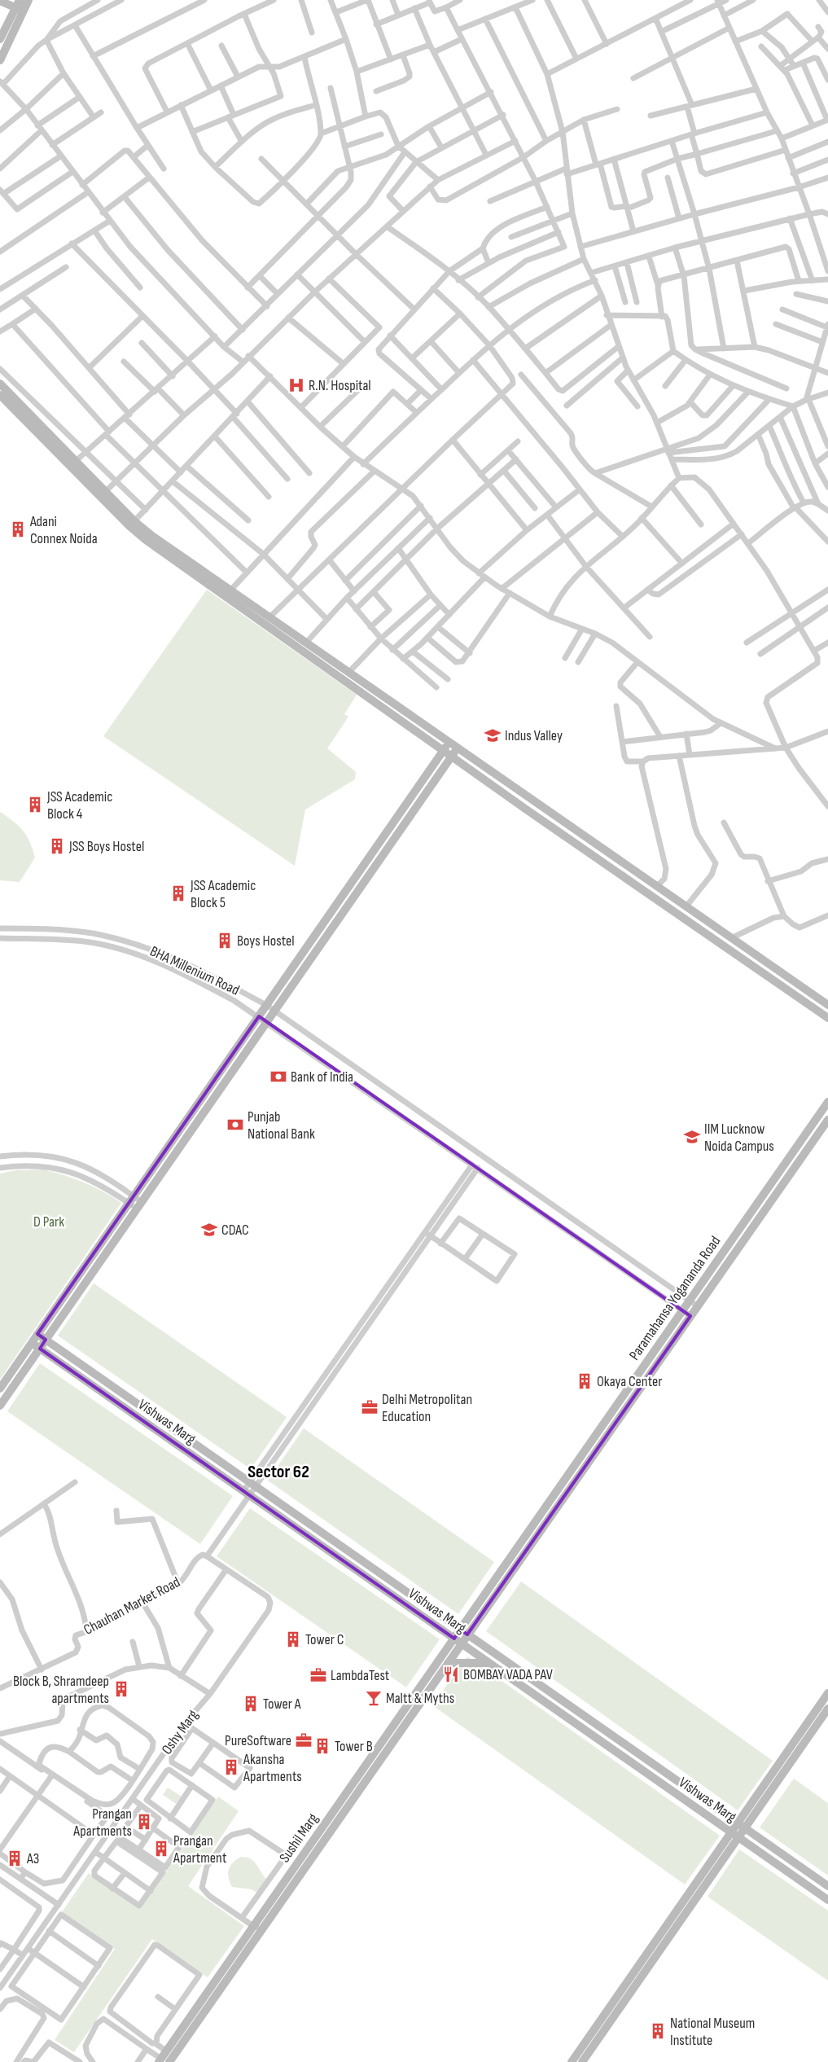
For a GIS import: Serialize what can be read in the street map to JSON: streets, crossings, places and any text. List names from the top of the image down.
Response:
{
  "streets": {
    "street": [
      "BHA Millenium Road",
      "Paramahansa Yogananda Road",
      "Vishwas Marg",
      "Chauhan Market Road",
      "Oshy Marg",
      "Sushil Marg"
    ]
  },
  "crossings": [
    ["BHA Millenium Road", "Paramahansa Yogananda Road"],
    ["Paramahansa Yogananda Road", "Vishwas Marg"],
    ["Paramahansa Yogananda Road", "Sushil Marg"],
    ["Vishwas Marg", "Sushil Marg"],
    ["Chauhan Market Road", "Oshy Marg"]
  ],
  "districts": ["Sector 62"],
  "parks": ["D Park"],
  "places": {
    "hospital": ["R.N. Hospital"],
    "building": [
      "Adani Connex Noida",
      "JSS Academic Block 4",
      "JSS Boys Hostel",
      "JSS Academic Block 5",
      "Boys Hostel",
      "Okaya Center",
      "Tower C",
      "Block B, Shramdeep apartments",
      "Tower A",
      "Tower B",
      "Akansha Apartments",
      "Prangan Apartments",
      "Prangan Apartment",
      "A3",
      "National Museum Institute"
    ],
    "school or university": ["Indus Valley", "IIM Lucknow Noida Campus", "CDAC"],
    "bank": ["Bank of India", "Punjab National Bank"],
    "office": ["Delhi Metropolitan Education", "LambdaTest", "PureSoftware"],
    "restaurant": ["BOMBAY VADA PAV"],
    "bar": ["Maltt & Myths"]
  }
}
